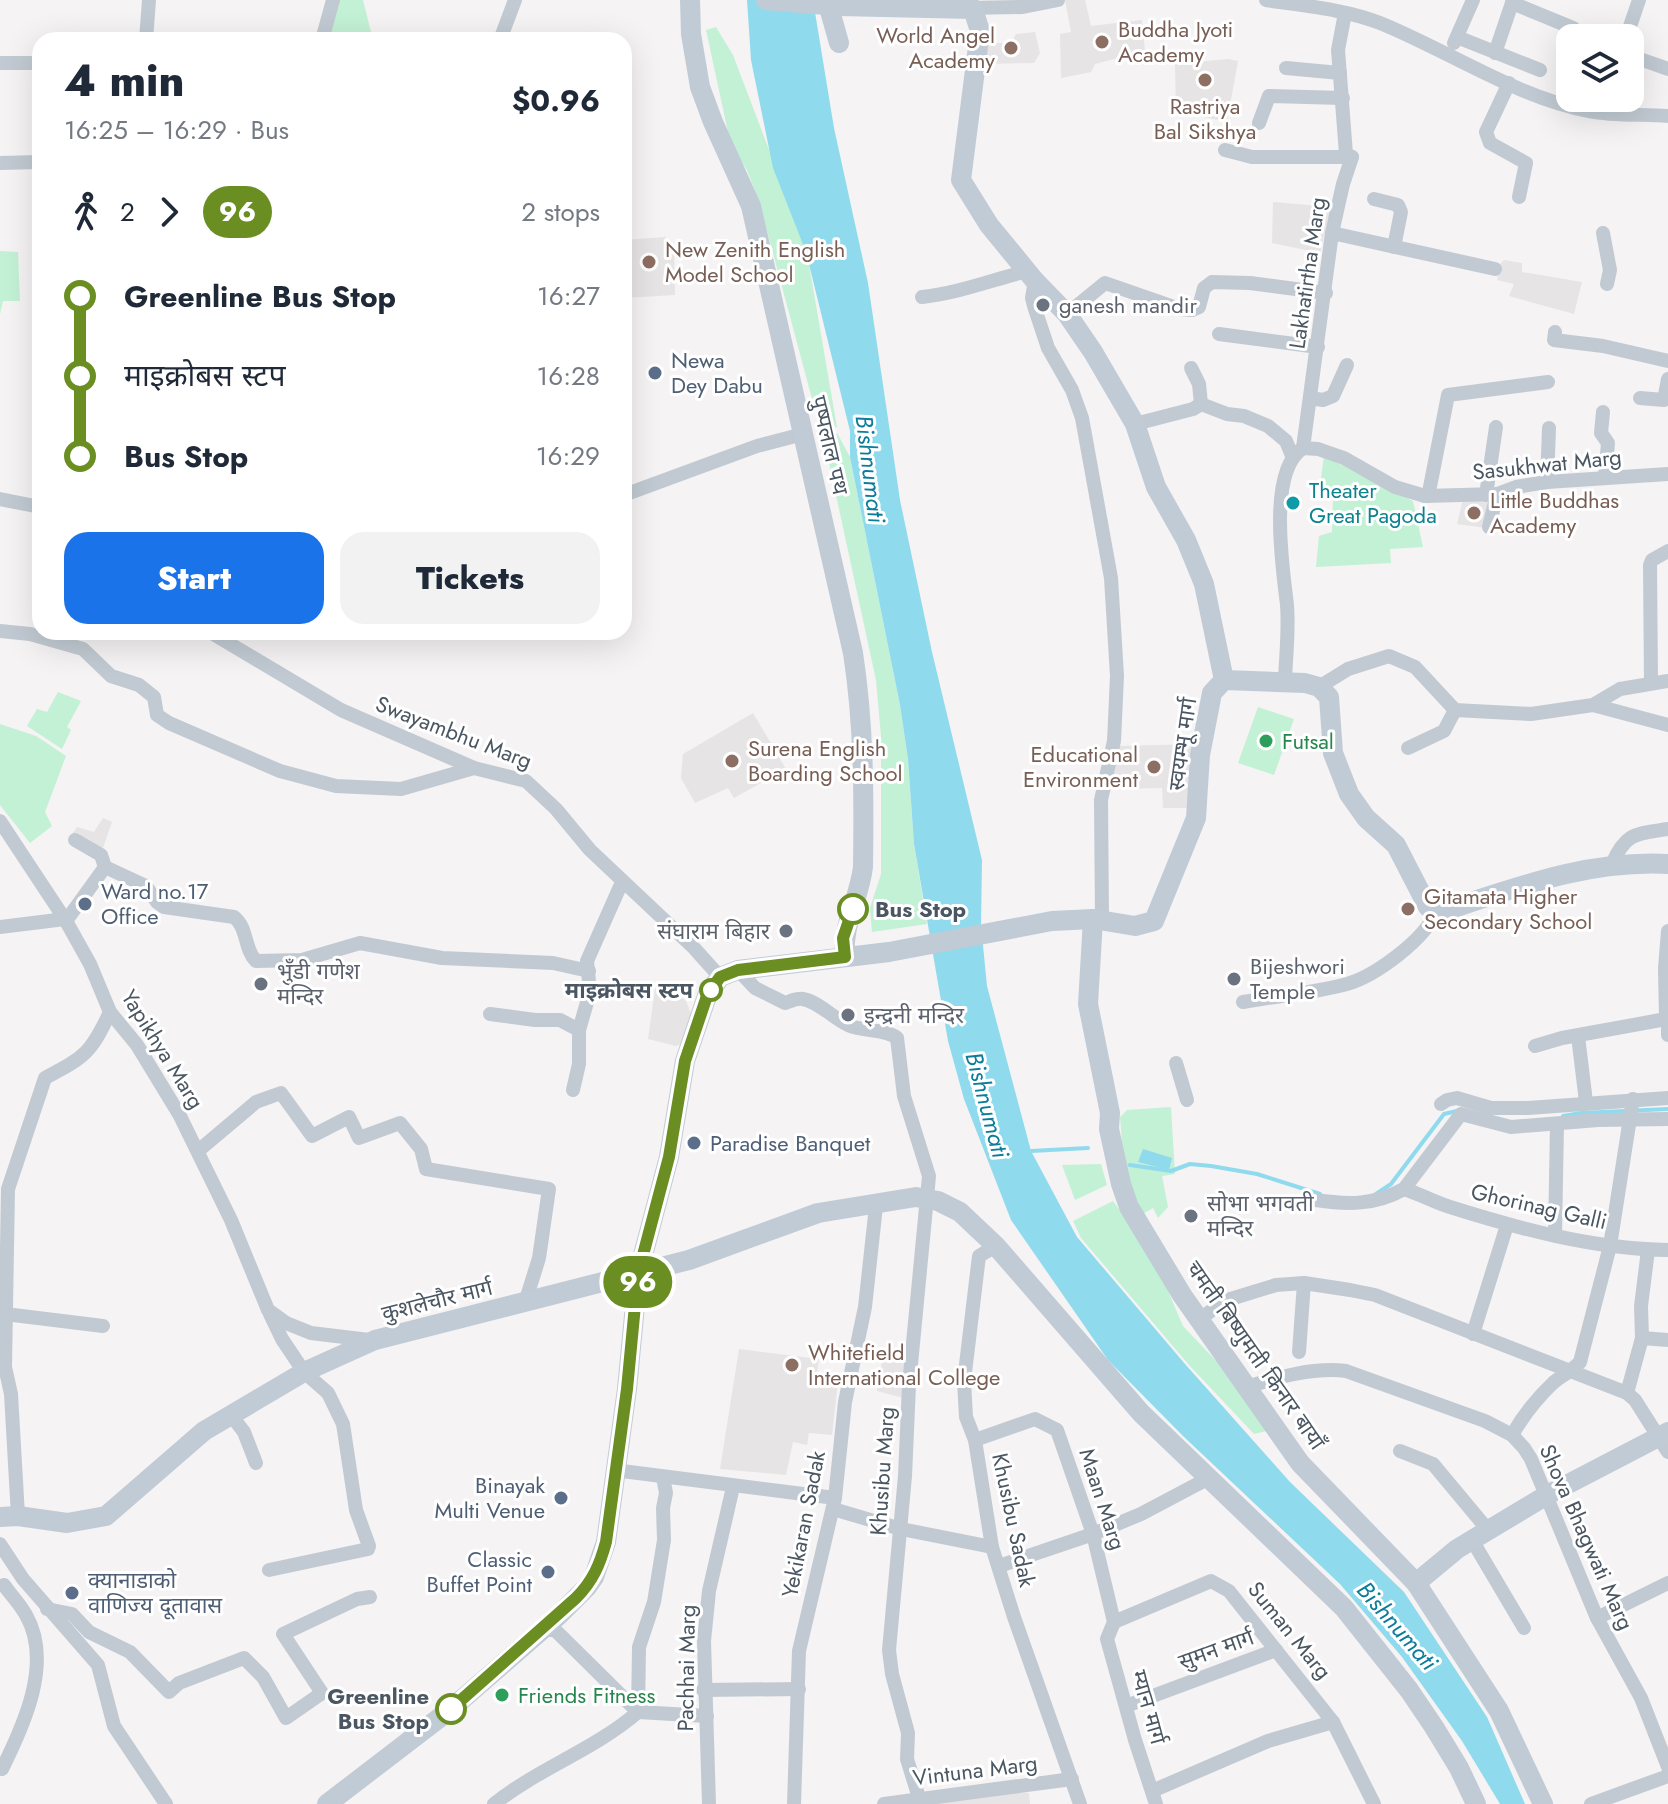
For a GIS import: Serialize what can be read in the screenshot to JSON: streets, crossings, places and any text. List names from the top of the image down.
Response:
{
  "streets": {
    "main road": [
      "पुष्पलाल पथ",
      "स्वयम्भू मार्ग",
      "कुशलेचौर मार्ग",
      "चमती बिष्णुमती किनार बायाँ"
    ],
    "street": [
      "Lakhatirtha Marg",
      "Sasukhwat Marg",
      "Swayambhu Marg",
      "Yapikhya Marg",
      "Ghorinag Galli",
      "Khusibu Marg",
      "Maan Marg",
      "Khusibu Sadak",
      "Yekikaran Sadak",
      "Shova Bhagwati Marg",
      "Suman Marg",
      "सुमन मार्ग",
      "Pachhai Marg",
      "म्यान मार्ग",
      "Vintuna Marg"
    ]
  },
  "crossings": [
    ["Lakhatirtha Marg", "Sasukhwat Marg"],
    ["Lakhatirtha Marg", "स्वयम्भू मार्ग"],
    ["पुष्पलाल पथ", "स्वयम्भू मार्ग"],
    ["Swayambhu Marg", "स्वयम्भू मार्ग"],
    ["Swayambhu Marg", "Khusibu Marg"],
    ["स्वयम्भू मार्ग", "चमती बिष्णुमती किनार बायाँ"],
    ["स्वयम्भू मार्ग", "Khusibu Marg"],
    ["Yapikhya Marg", "कुशलेचौर मार्ग"],
    ["कुशलेचौर मार्ग", "Khusibu Marg"],
    ["कुशलेचौर मार्ग", "Yekikaran Sadak"],
    ["चमती बिष्णुमती किनार बायाँ", "Shova Bhagwati Marg"],
    ["Khusibu Marg", "Vintuna Marg"],
    ["Maan Marg", "Khusibu Sadak"],
    ["Maan Marg", "Suman Marg"],
    ["Maan Marg", "म्यान मार्ग"],
    ["Khusibu Sadak", "Vintuna Marg"],
    ["Suman Marg", "सुमन मार्ग"],
    ["Suman Marg", "म्यान मार्ग"],
    ["सुमन मार्ग", "म्यान मार्ग"]
  ],
  "water": ["Bishnumati"],
  "places": [
    "Buddha Jyoti Academy",
    "World Angel Academy",
    "Rastriya Bal Sikshya",
    "New Zenith English Model School",
    "ganesh mandir",
    "Newa Dey Dabu",
    "Theater Great Pagoda",
    "Little Buddhas Academy",
    "Futsal",
    "Surena English Boarding School",
    "Educational Environment",
    "Ward no.17 Office",
    "Bus Stop",
    "Gitamata Higher Secondary School",
    "संघाराम बिहार",
    "Bijeshwori Temple",
    "भुँडी गणेश मन्दिर",
    "माइक्रोबस स्टप",
    "इन्द्रनी मन्दिर",
    "Paradise Banquet",
    "सोभा भगवती मन्दिर",
    "Whitefield International College",
    "Binayak Multi Venue",
    "Classic Buffet Point",
    "क्यानाडाको वाणिज्य दूतावास",
    "Friends Fitness",
    "Greenline Bus Stop"
  ],
  "lines": ["bus line 96"],
  "page": {
    "on_map": "96",
    "heading": ["4 min", "16:25 – 16:29 · Bus", "$0.96"],
    "legs": ["2", "96", "2 stops"],
    "list": [
      {
        "name": "Greenline Bus Stop",
        "value": "16:27"
      },
      {
        "name": "माइक्रोबस स्टप",
        "value": "16:28"
      },
      {
        "name": "Bus Stop",
        "value": "16:29"
      }
    ],
    "buttons": ["Start", "Tickets"]
  }
}
